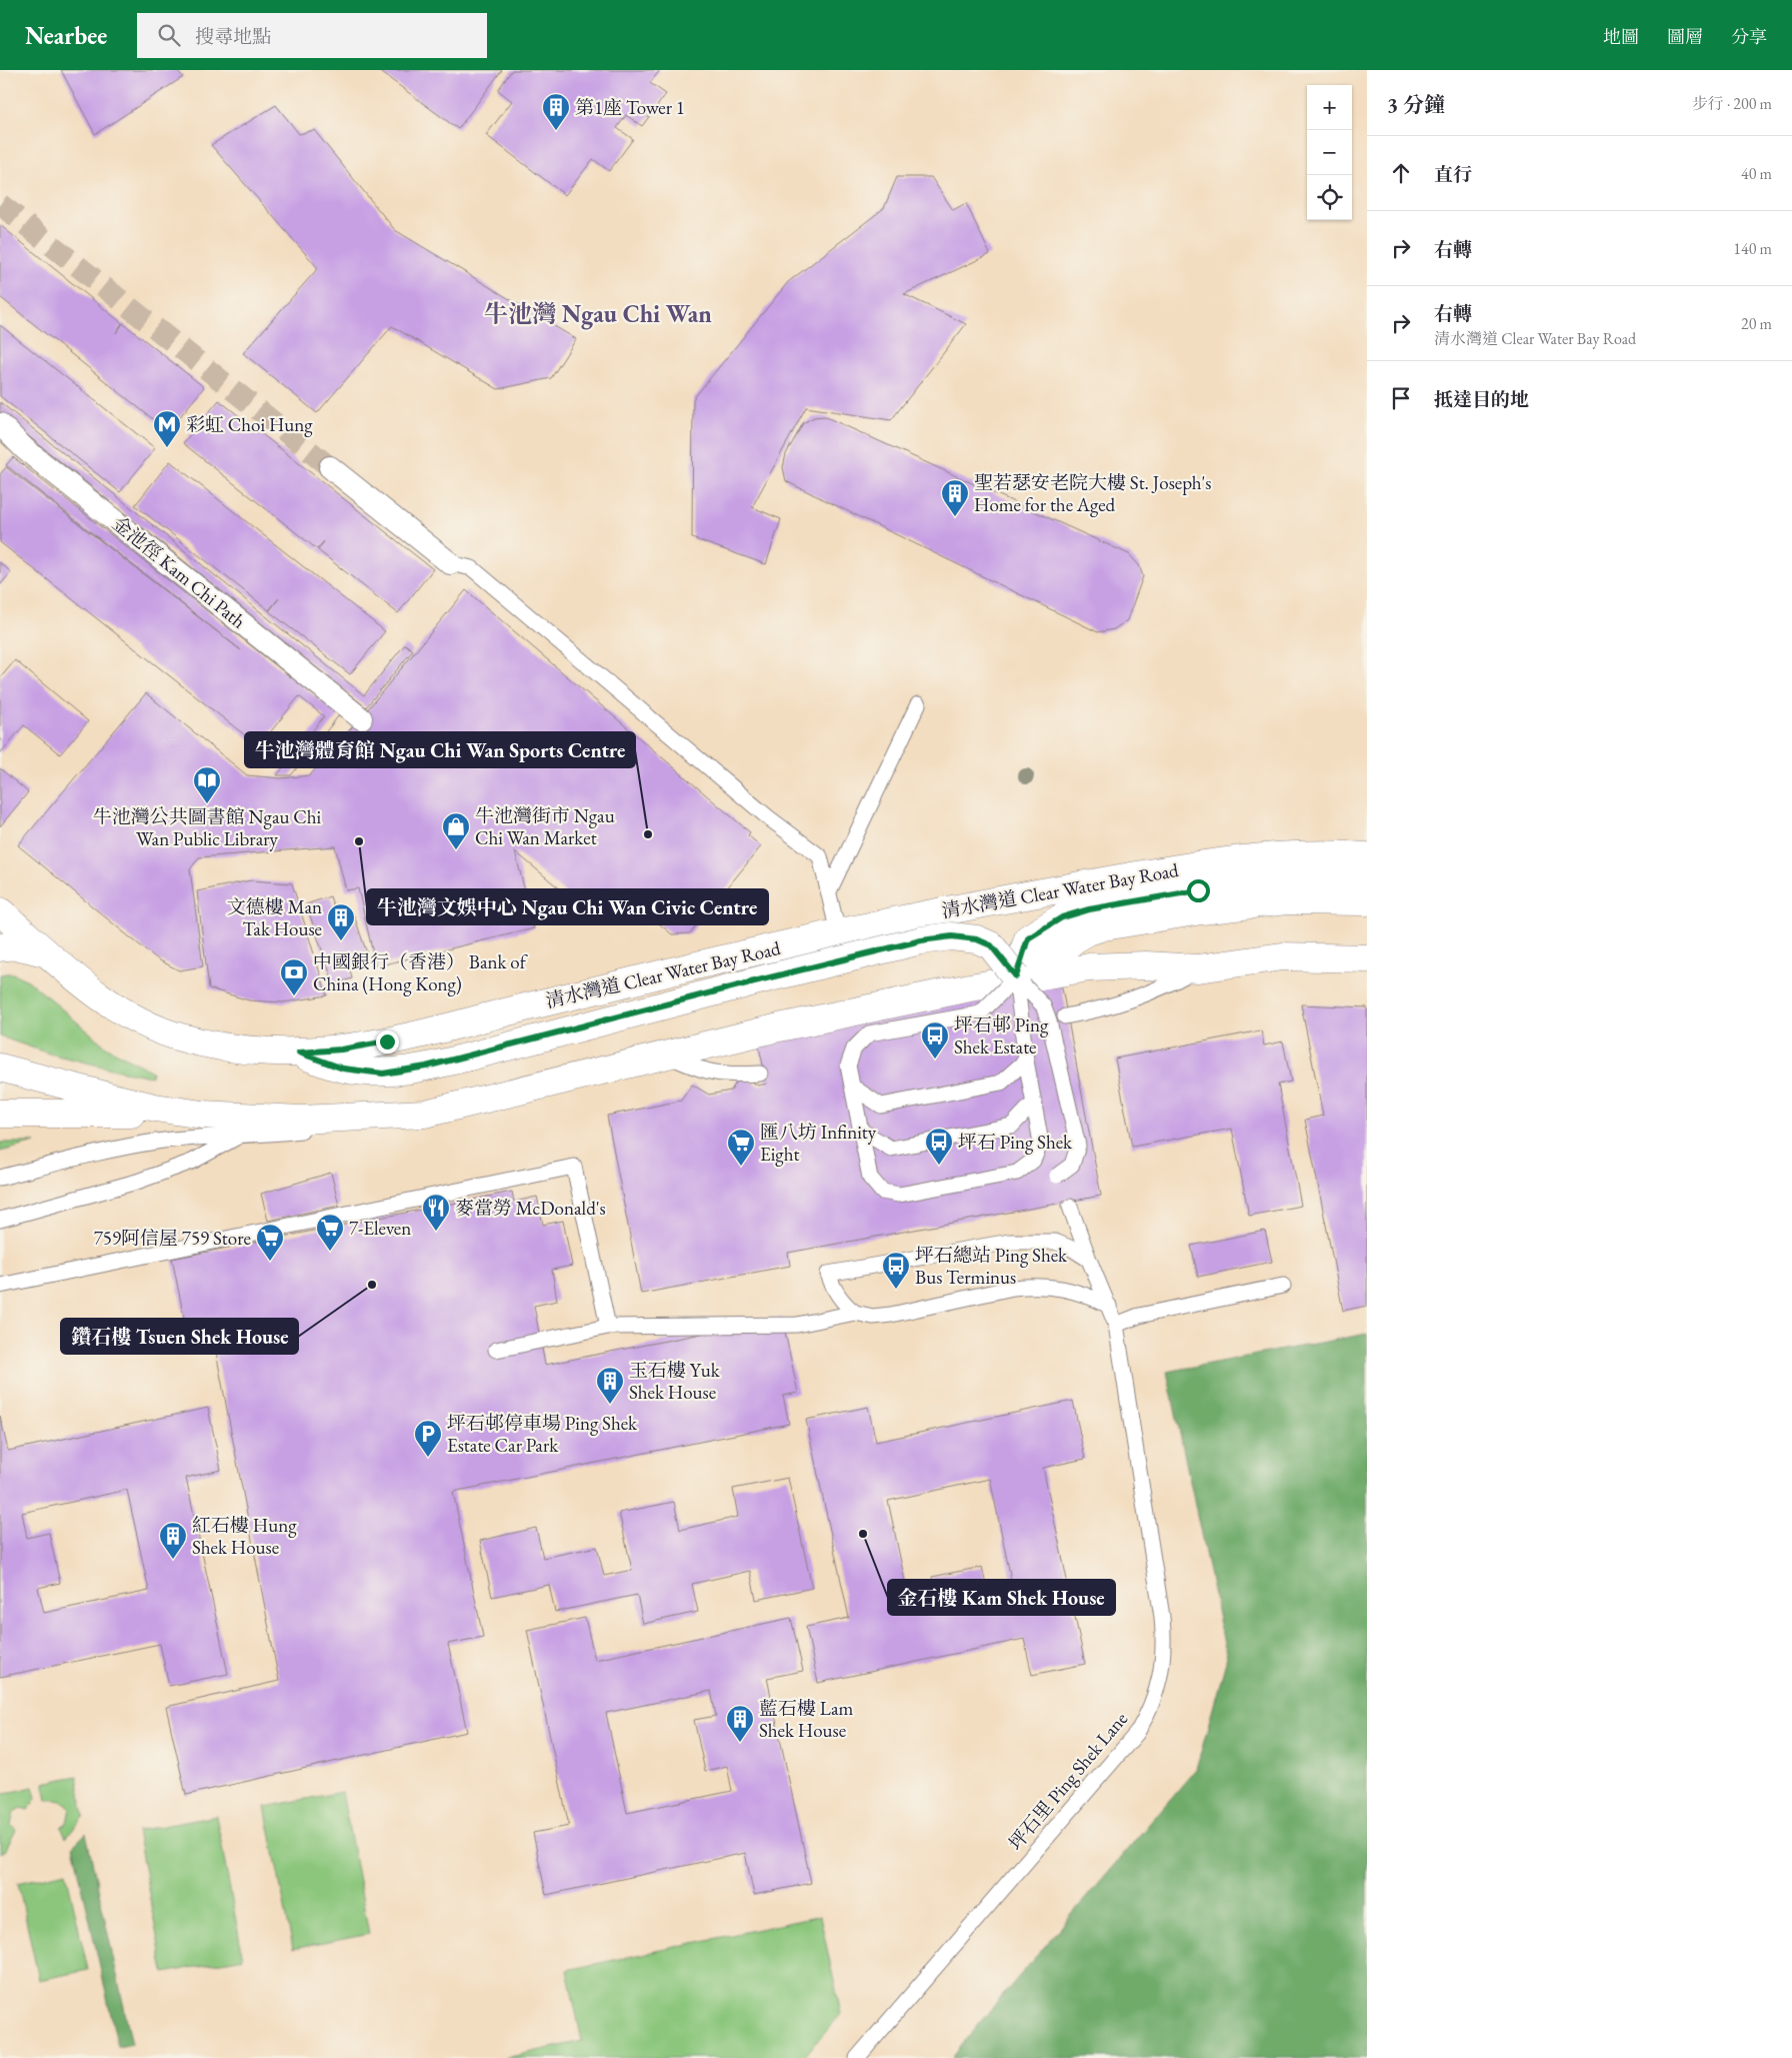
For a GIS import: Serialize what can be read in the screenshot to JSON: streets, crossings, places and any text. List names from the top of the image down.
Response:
{
  "streets": {
    "main road": ["清水灣道 Clear Water Bay Road"],
    "street": ["金池徑 Kam Chi Path"],
    "lane": ["坪石里 Ping Shek Lane"]
  },
  "districts": ["牛池灣 Ngau Chi Wan"],
  "places": {
    "building": [
      "第1座 Tower 1",
      "聖若瑟安老院大樓 St. Joseph's Home for the Aged",
      "文德樓 Man Tak House",
      "玉石樓 Yuk Shek House",
      "紅石樓 Hung Shek House",
      "藍石樓 Lam Shek House"
    ],
    "metro station": ["彩虹 Choi Hung"],
    "library": ["牛池灣公共圖書館 Ngau Chi Wan Public Library"],
    "other": [
      "牛池灣體育館 Ngau Chi Wan Sports Centre",
      "牛池灣文娛中心 Ngau Chi Wan Civic Centre",
      "鑽石樓 Tsuen Shek House",
      "金石樓 Kam Shek House"
    ],
    "shop": ["牛池灣街市 Ngau Chi Wan Market"],
    "bank": ["中國銀行（香港） Bank of China (Hong Kong)"],
    "bus stop": ["坪石邨 Ping Shek Estate", "坪石 Ping Shek", "坪石總站 Ping Shek Bus Terminus"],
    "supermarket": ["匯八坊 Infinity Eight", "7-Eleven", "759阿信屋 759 Store"],
    "restaurant": ["麥當勞 McDonald's"],
    "parking": ["坪石邨停車場 Ping Shek Estate Car Park"]
  },
  "page": {
    "header": "Nearbee",
    "search": "搜尋地點",
    "nav": ["地圖", "圖層", "分享"],
    "heading": ["3 分鐘", "步行 · 200 m"],
    "map_buttons": ["+", "−"],
    "list": [
      ["直行", "40 m"],
      ["右轉", "140 m"],
      ["右轉", "清水灣道 Clear Water Bay Road", "20 m"],
      "抵達目的地"
    ]
  }
}
